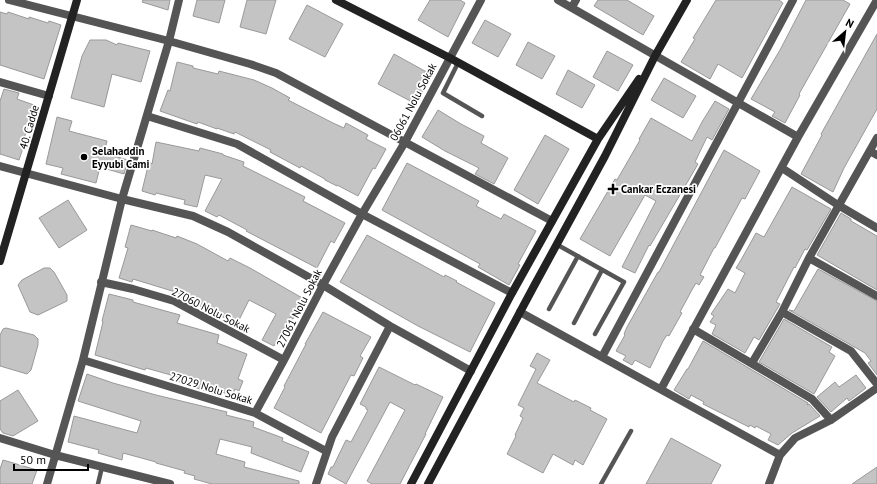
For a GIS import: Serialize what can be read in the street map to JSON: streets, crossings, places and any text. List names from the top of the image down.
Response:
{
  "streets": {
    "street": [
      "06061 Nolu Sokak",
      "40. Cadde",
      "27061 Nolu Sokak",
      "27060 Nolu Sokak",
      "27029 Nolu Sokak"
    ]
  },
  "crossings": [
    ["06061 Nolu Sokak", "27061 Nolu Sokak"],
    ["27061 Nolu Sokak", "27060 Nolu Sokak"],
    ["27061 Nolu Sokak", "27029 Nolu Sokak"]
  ],
  "places": {
    "other": ["Selahaddin Eyyubi Cami"],
    "health": ["Cankar Eczanesi"]
  },
  "scale_bar": "50 m",
  "north": "top right"
}
